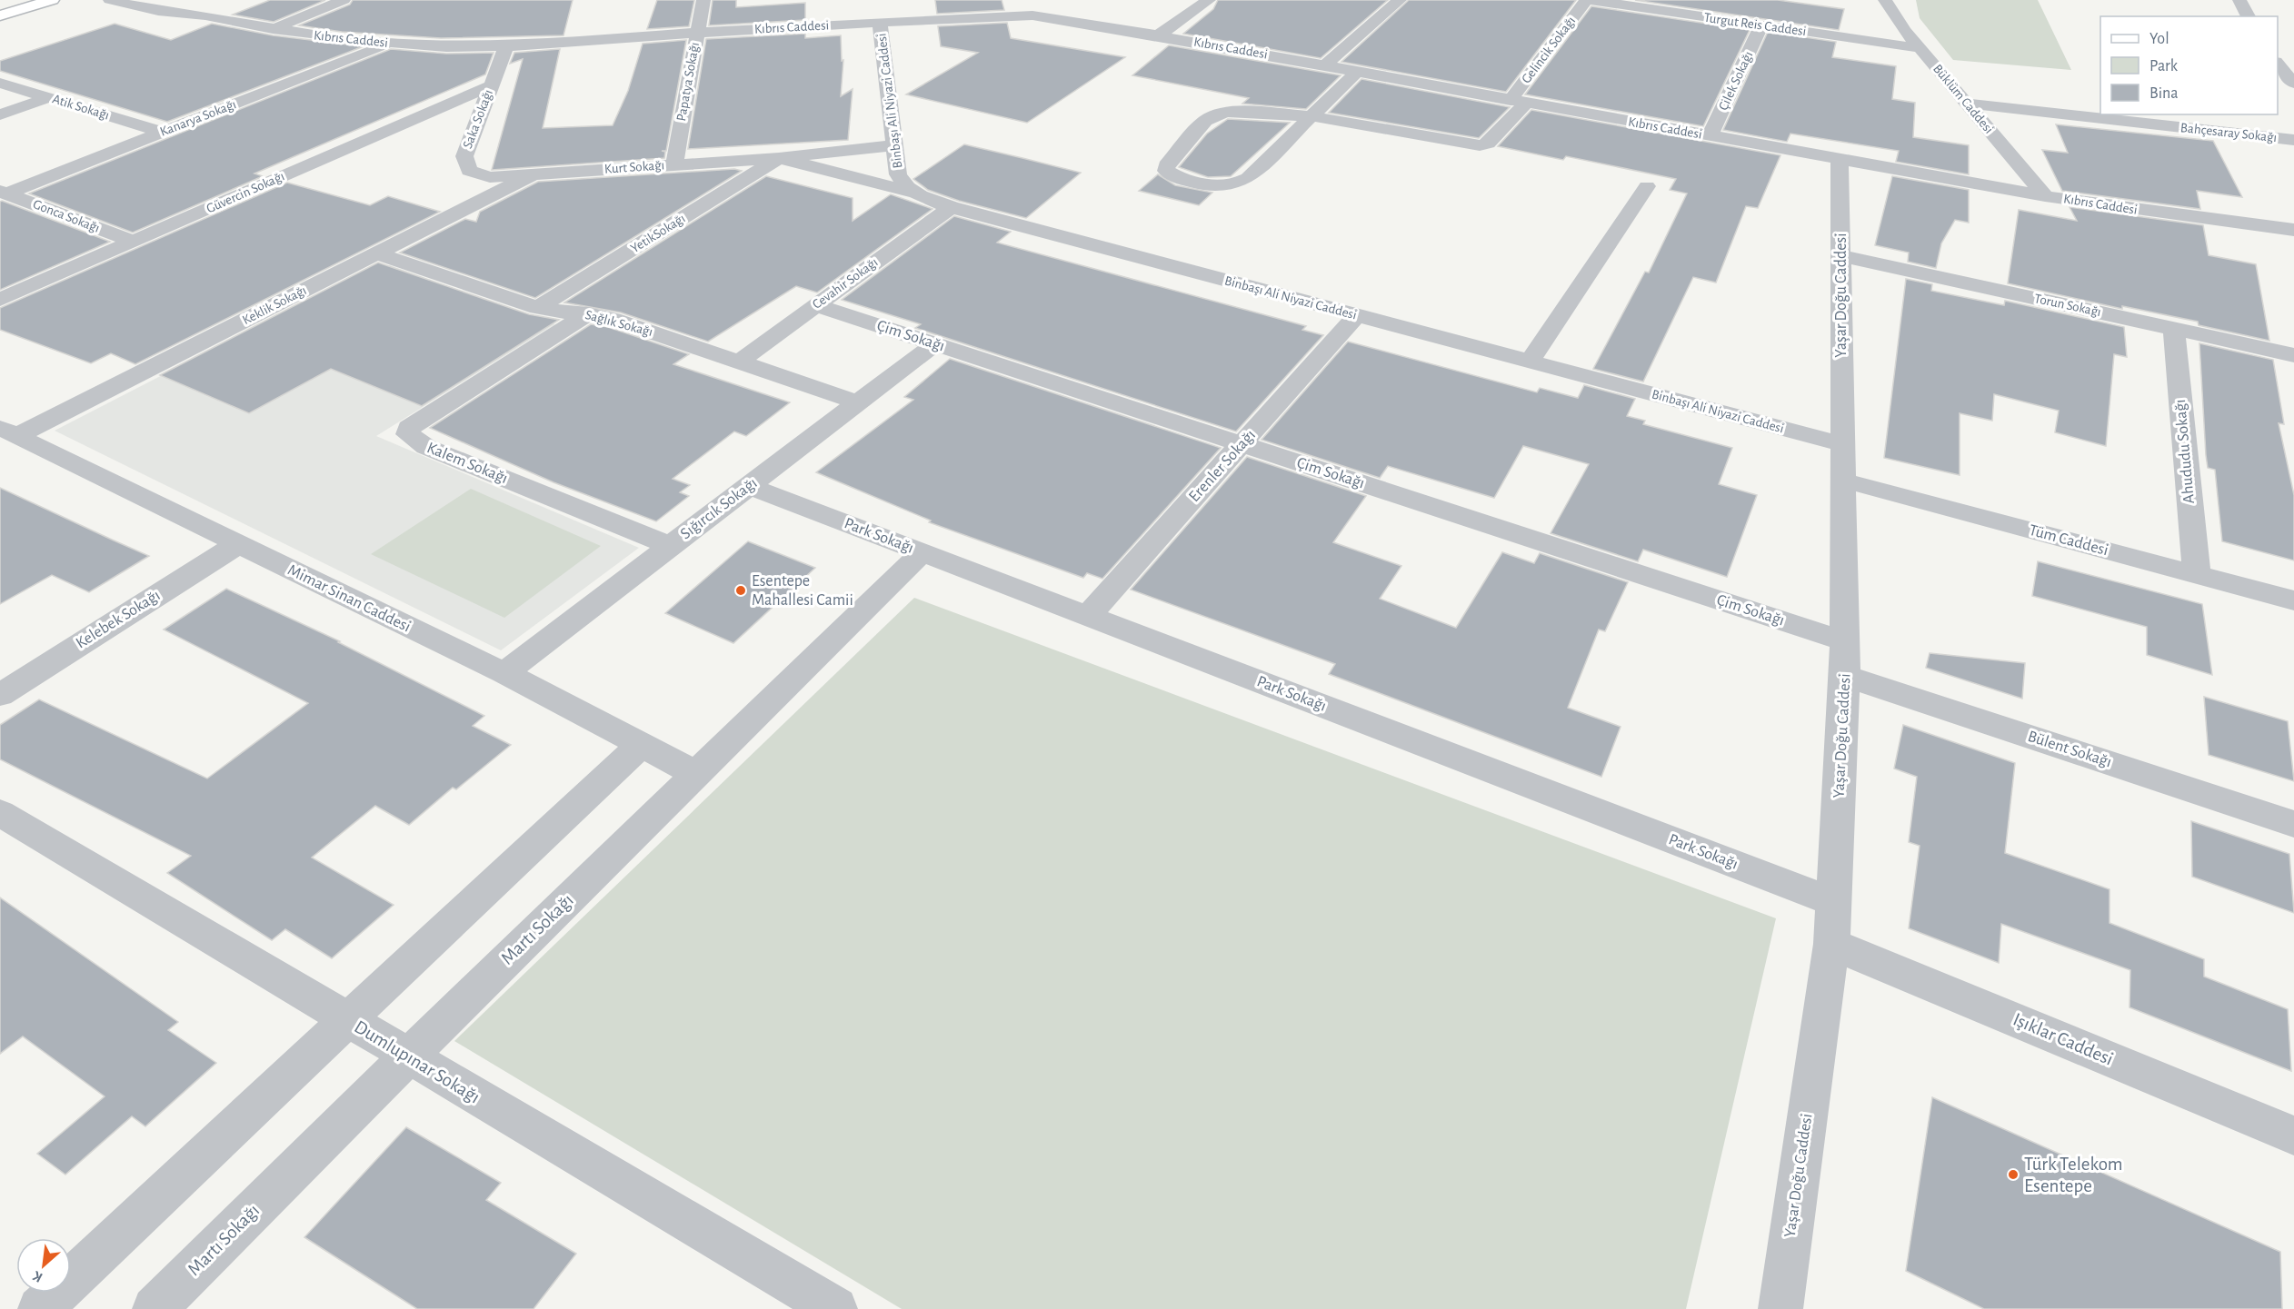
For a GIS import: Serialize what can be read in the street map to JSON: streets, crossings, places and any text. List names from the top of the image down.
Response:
{
  "streets": {
    "street": [
      "Turgut Reis Caddesi",
      "Kıbrıs Caddesi",
      "Gelincik Sokağı",
      "Çilek Sokağı",
      "Papatya Sokağı",
      "Büklüm Caddesi",
      "Binbaşı Ali Niyazi Caddesi",
      "Atik Sokağı",
      "Kanarya Sokağı",
      "Saka Sokağı",
      "Bahçesaray Sokağı",
      "Kurt Sokağı",
      "Güvercin Sokağı",
      "Gonca Sokağı",
      "YetikSokağı",
      "Cevahir Sokağı",
      "Yaşar Doğu Caddesi",
      "Keklik Sokağı",
      "Torun Sokağı",
      "Sağlık Sokağı",
      "Çim Sokağı",
      "Ahududu Sokağı",
      "Kalem Sokağı",
      "Erenler Sokağı",
      "Sığırcık Sokağı",
      "Park Sokağı",
      "Tüm Caddesi",
      "Mimar Sinan Caddesi",
      "Kelebek Sokağı",
      "Bülent Sokağı",
      "Martı Sokağı",
      "Işıklar Caddesi",
      "Dumlupınar Sokağı"
    ]
  },
  "crossings": [
    ["Turgut Reis Caddesi", "Çilek Sokağı"],
    ["Turgut Reis Caddesi", "Büklüm Caddesi"],
    ["Kıbrıs Caddesi", "Gelincik Sokağı"],
    ["Kıbrıs Caddesi", "Çilek Sokağı"],
    ["Kıbrıs Caddesi", "Papatya Sokağı"],
    ["Kıbrıs Caddesi", "Büklüm Caddesi"],
    ["Kıbrıs Caddesi", "Binbaşı Ali Niyazi Caddesi"],
    ["Kıbrıs Caddesi", "Kanarya Sokağı"],
    ["Kıbrıs Caddesi", "Saka Sokağı"],
    ["Kıbrıs Caddesi", "Yaşar Doğu Caddesi"],
    ["Papatya Sokağı", "Kurt Sokağı"],
    ["Büklüm Caddesi", "Bahçesaray Sokağı"],
    ["Binbaşı Ali Niyazi Caddesi", "Kurt Sokağı"],
    ["Binbaşı Ali Niyazi Caddesi", "Cevahir Sokağı"],
    ["Binbaşı Ali Niyazi Caddesi", "Yaşar Doğu Caddesi"],
    ["Binbaşı Ali Niyazi Caddesi", "Erenler Sokağı"],
    ["Atik Sokağı", "Kanarya Sokağı"],
    ["Kanarya Sokağı", "Gonca Sokağı"],
    ["Saka Sokağı", "Kurt Sokağı"],
    ["Saka Sokağı", "Güvercin Sokağı"],
    ["Kurt Sokağı", "YetikSokağı"],
    ["Kurt Sokağı", "Keklik Sokağı"],
    ["Güvercin Sokağı", "Gonca Sokağı"],
    ["YetikSokağı", "Sağlık Sokağı"],
    ["Cevahir Sokağı", "Sağlık Sokağı"],
    ["Cevahir Sokağı", "Çim Sokağı"],
    ["Yaşar Doğu Caddesi", "Torun Sokağı"],
    ["Yaşar Doğu Caddesi", "Çim Sokağı"],
    ["Yaşar Doğu Caddesi", "Park Sokağı"],
    ["Yaşar Doğu Caddesi", "Tüm Caddesi"],
    ["Yaşar Doğu Caddesi", "Bülent Sokağı"],
    ["Yaşar Doğu Caddesi", "Işıklar Caddesi"],
    ["Keklik Sokağı", "Sağlık Sokağı"],
    ["Keklik Sokağı", "Mimar Sinan Caddesi"],
    ["Torun Sokağı", "Ahududu Sokağı"],
    ["Sağlık Sokağı", "Kalem Sokağı"],
    ["Sağlık Sokağı", "Sığırcık Sokağı"],
    ["Çim Sokağı", "Erenler Sokağı"],
    ["Çim Sokağı", "Sığırcık Sokağı"],
    ["Ahududu Sokağı", "Tüm Caddesi"],
    ["Kalem Sokağı", "Sığırcık Sokağı"],
    ["Erenler Sokağı", "Park Sokağı"],
    ["Sığırcık Sokağı", "Park Sokağı"],
    ["Sığırcık Sokağı", "Mimar Sinan Caddesi"],
    ["Park Sokağı", "Martı Sokağı"],
    ["Mimar Sinan Caddesi", "Kelebek Sokağı"],
    ["Mimar Sinan Caddesi", "Martı Sokağı"],
    ["Martı Sokağı", "Dumlupınar Sokağı"]
  ],
  "places": ["Esentepe Mahallesi Camii", "Türk Telekom Esentepe"],
  "legend": ["Yol", "Park", "Bina"],
  "north": "bottom left"
}
